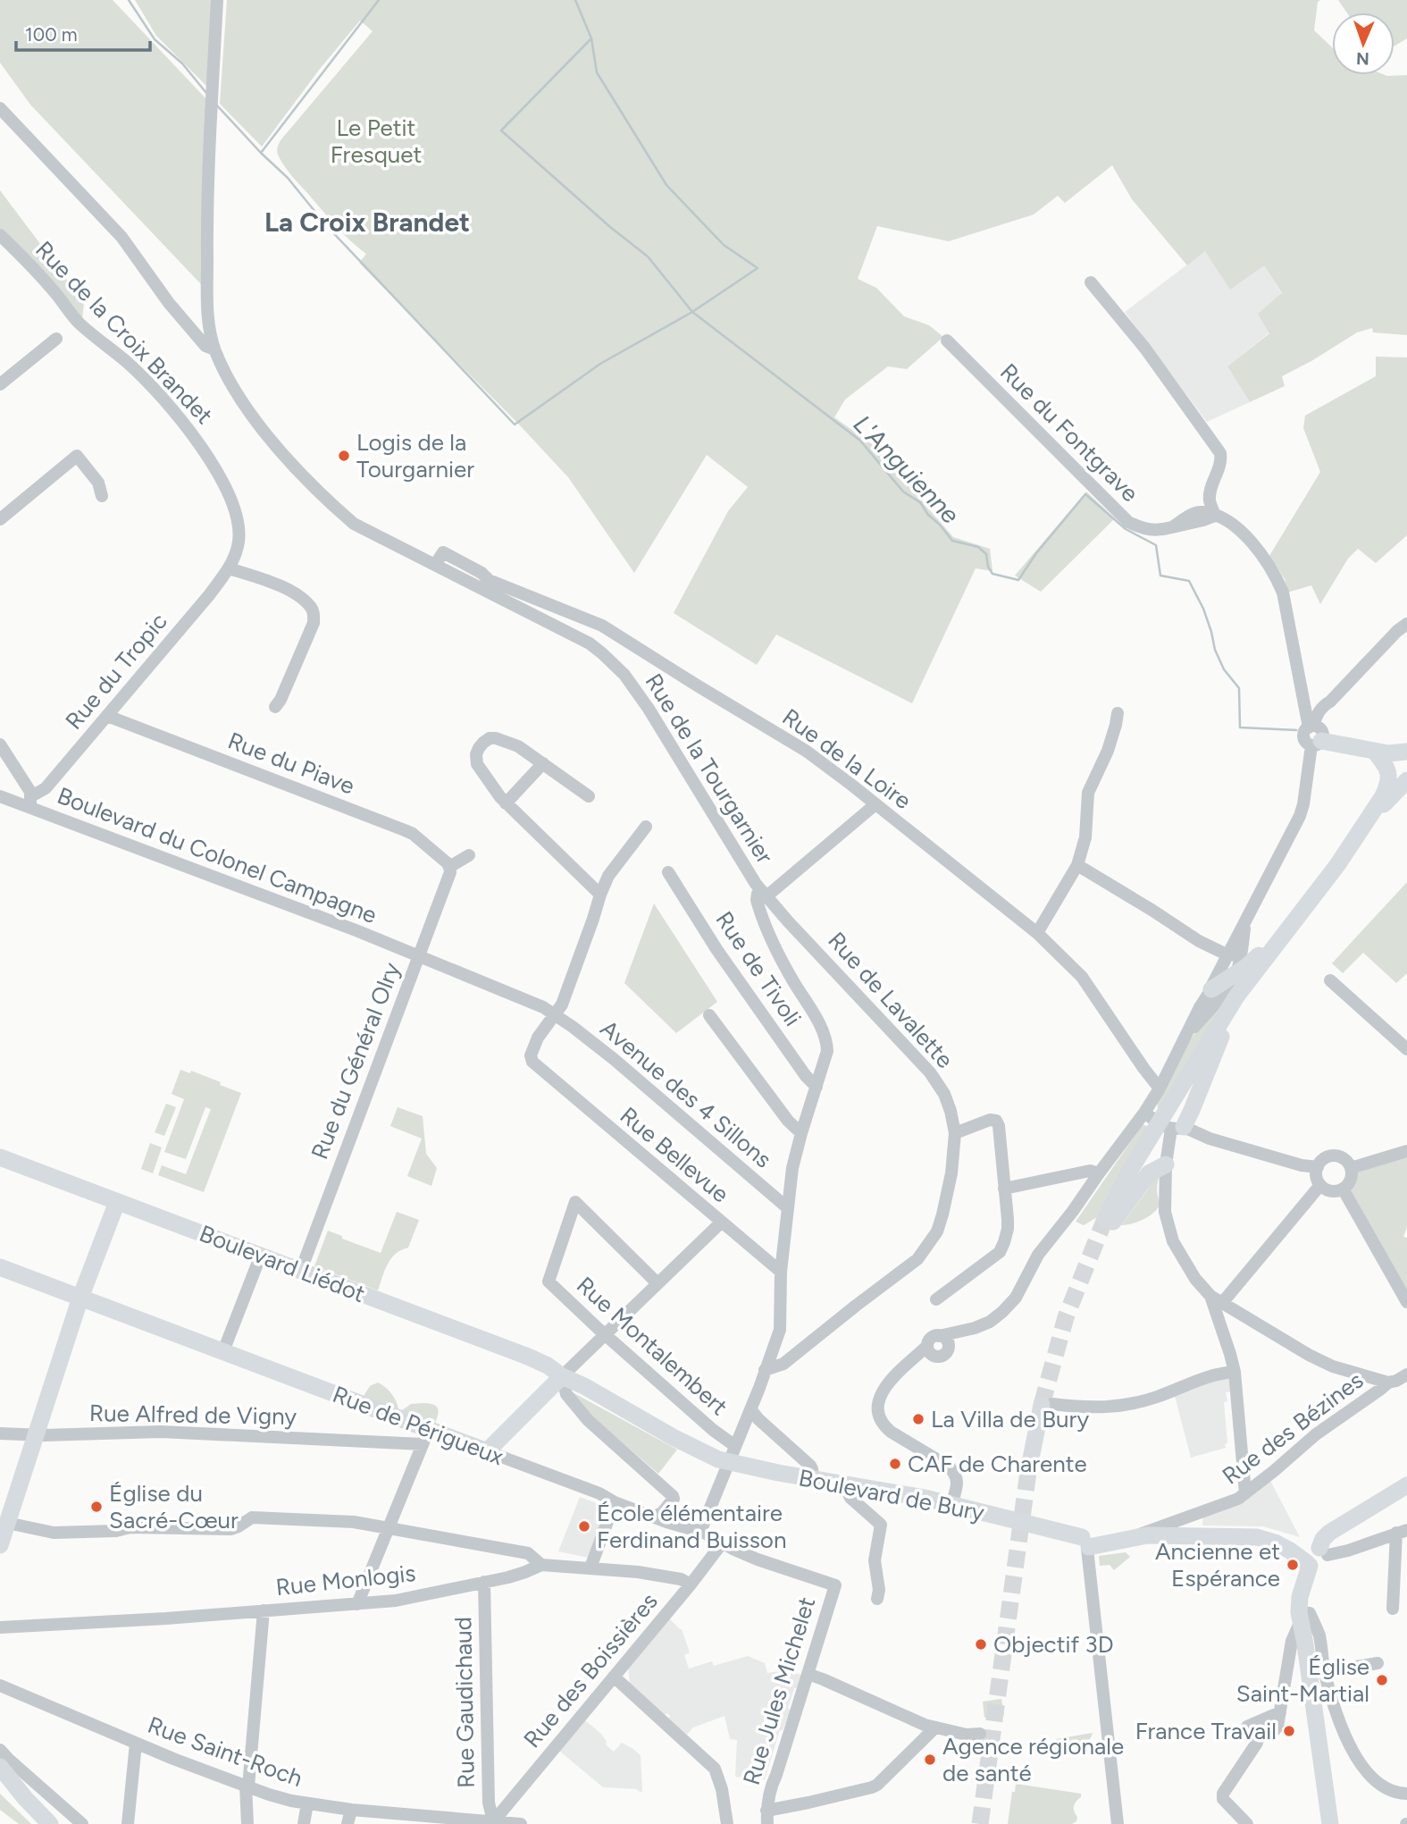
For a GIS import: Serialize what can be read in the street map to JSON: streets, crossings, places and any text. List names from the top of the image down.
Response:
{
  "streets": {
    "main road": ["Boulevard Liédot", "Rue de Périgueux", "Boulevard de Bury"],
    "street": [
      "Rue de la Croix Brandet",
      "Rue du Fontgrave",
      "Rue du Tropic",
      "Rue de la Loire",
      "Rue du Piave",
      "Rue de la Tourgarnier",
      "Boulevard du Colonel Campagne",
      "Rue de Tivoli",
      "Rue de Lavalette",
      "Rue du Général Olry",
      "Avenue des 4 Sillons",
      "Rue Bellevue",
      "Rue Montalembert",
      "Rue Alfred de Vigny",
      "Rue des Bézines",
      "Rue Monlogis",
      "Rue des Boissières",
      "Rue Jules Michelet",
      "Rue Gaudichaud",
      "Rue Saint-Roch"
    ]
  },
  "crossings": [
    ["Rue de la Croix Brandet", "Rue du Tropic"],
    ["Rue du Tropic", "Rue du Piave"],
    ["Rue du Tropic", "Boulevard du Colonel Campagne"],
    ["Rue de la Loire", "Rue de la Tourgarnier"],
    ["Rue du Piave", "Rue du Général Olry"],
    ["Rue de la Tourgarnier", "Rue de Tivoli"],
    ["Rue de la Tourgarnier", "Rue de Lavalette"],
    ["Rue de la Tourgarnier", "Avenue des 4 Sillons"],
    ["Rue de la Tourgarnier", "Rue Bellevue"],
    ["Rue de la Tourgarnier", "Boulevard Liédot"],
    ["Rue de la Tourgarnier", "Rue Montalembert"],
    ["Rue de la Tourgarnier", "Rue de Périgueux"],
    ["Rue de la Tourgarnier", "Boulevard de Bury"],
    ["Boulevard du Colonel Campagne", "Rue du Général Olry"],
    ["Boulevard du Colonel Campagne", "Avenue des 4 Sillons"],
    ["Rue du Général Olry", "Boulevard Liédot"],
    ["Boulevard Liédot", "Rue Montalembert"],
    ["Boulevard Liédot", "Boulevard de Bury"],
    ["Rue Montalembert", "Boulevard de Bury"],
    ["Rue Alfred de Vigny", "Rue de Périgueux"],
    ["Rue de Périgueux", "Rue des Boissières"],
    ["Rue de Périgueux", "Rue Jules Michelet"],
    ["Rue Monlogis", "Rue des Boissières"],
    ["Rue Monlogis", "Rue Gaudichaud"],
    ["Rue des Boissières", "Rue Gaudichaud"],
    ["Rue des Boissières", "Rue Saint-Roch"],
    ["Rue Gaudichaud", "Rue Saint-Roch"]
  ],
  "districts": ["La Croix Brandet"],
  "water": ["L'Anguienne"],
  "parks": ["Le Petit Fresquet"],
  "places": [
    "Logis de la Tourgarnier",
    "La Villa de Bury",
    "CAF de Charente",
    "Église du Sacré-Cœur",
    "École élémentaire Ferdinand Buisson",
    "Ancienne et Espérance",
    "Objectif 3D",
    "Église Saint-Martial",
    "France Travail",
    "Agence régionale de santé"
  ],
  "scale_bar": "100 m",
  "north": "bottom"
}
